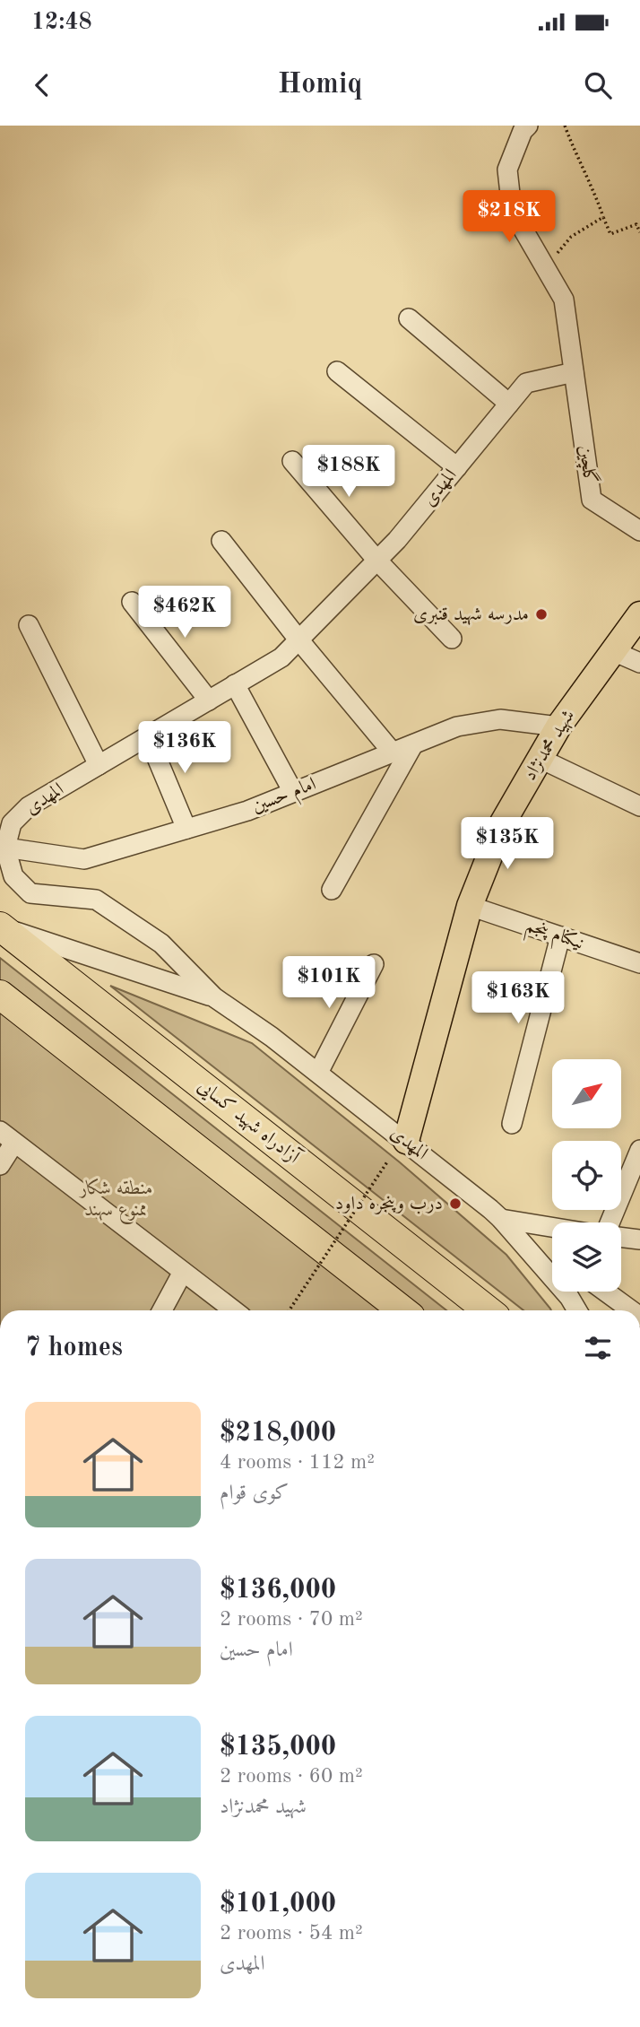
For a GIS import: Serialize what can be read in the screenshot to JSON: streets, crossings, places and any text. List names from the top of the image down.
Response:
{
  "streets": {
    "highway": ["آزادراه شهید کسایی"],
    "main road": ["شهید محمدنژاد"],
    "street": [
      "گلچین",
      "المهدی",
      "امام حسین",
      "نیکنام پنجم"
    ]
  },
  "crossings": [
    ["گلچین", "المهدی"],
    ["المهدی", "شهید محمدنژاد"],
    ["المهدی", "امام حسین"],
    ["شهید محمدنژاد", "امام حسین"],
    ["شهید محمدنژاد", "نیکنام پنجم"]
  ],
  "parks": ["منطقه شکار ممنوع سهند"],
  "places": ["مدرسه شهید قنبری", "درب وپنجره داود"],
  "north": "top right",
  "page": {
    "status": "12:48",
    "header": "Homiq",
    "price": [
      "$218K",
      "$188K",
      "$462K",
      "$136K",
      "$135K",
      "$101K",
      "$163K"
    ],
    "heading": "7 homes",
    "list": [
      {
        "name": "$218,000",
        "note": "4 rooms · 112 m² · کوی قوام"
      },
      {
        "name": "$136,000",
        "note": "2 rooms · 70 m² · امام حسین"
      },
      {
        "name": "$135,000",
        "note": "2 rooms · 60 m² · شهید محمدنژاد"
      },
      {
        "name": "$101,000",
        "note": "2 rooms · 54 m² · المهدی"
      }
    ]
  }
}
